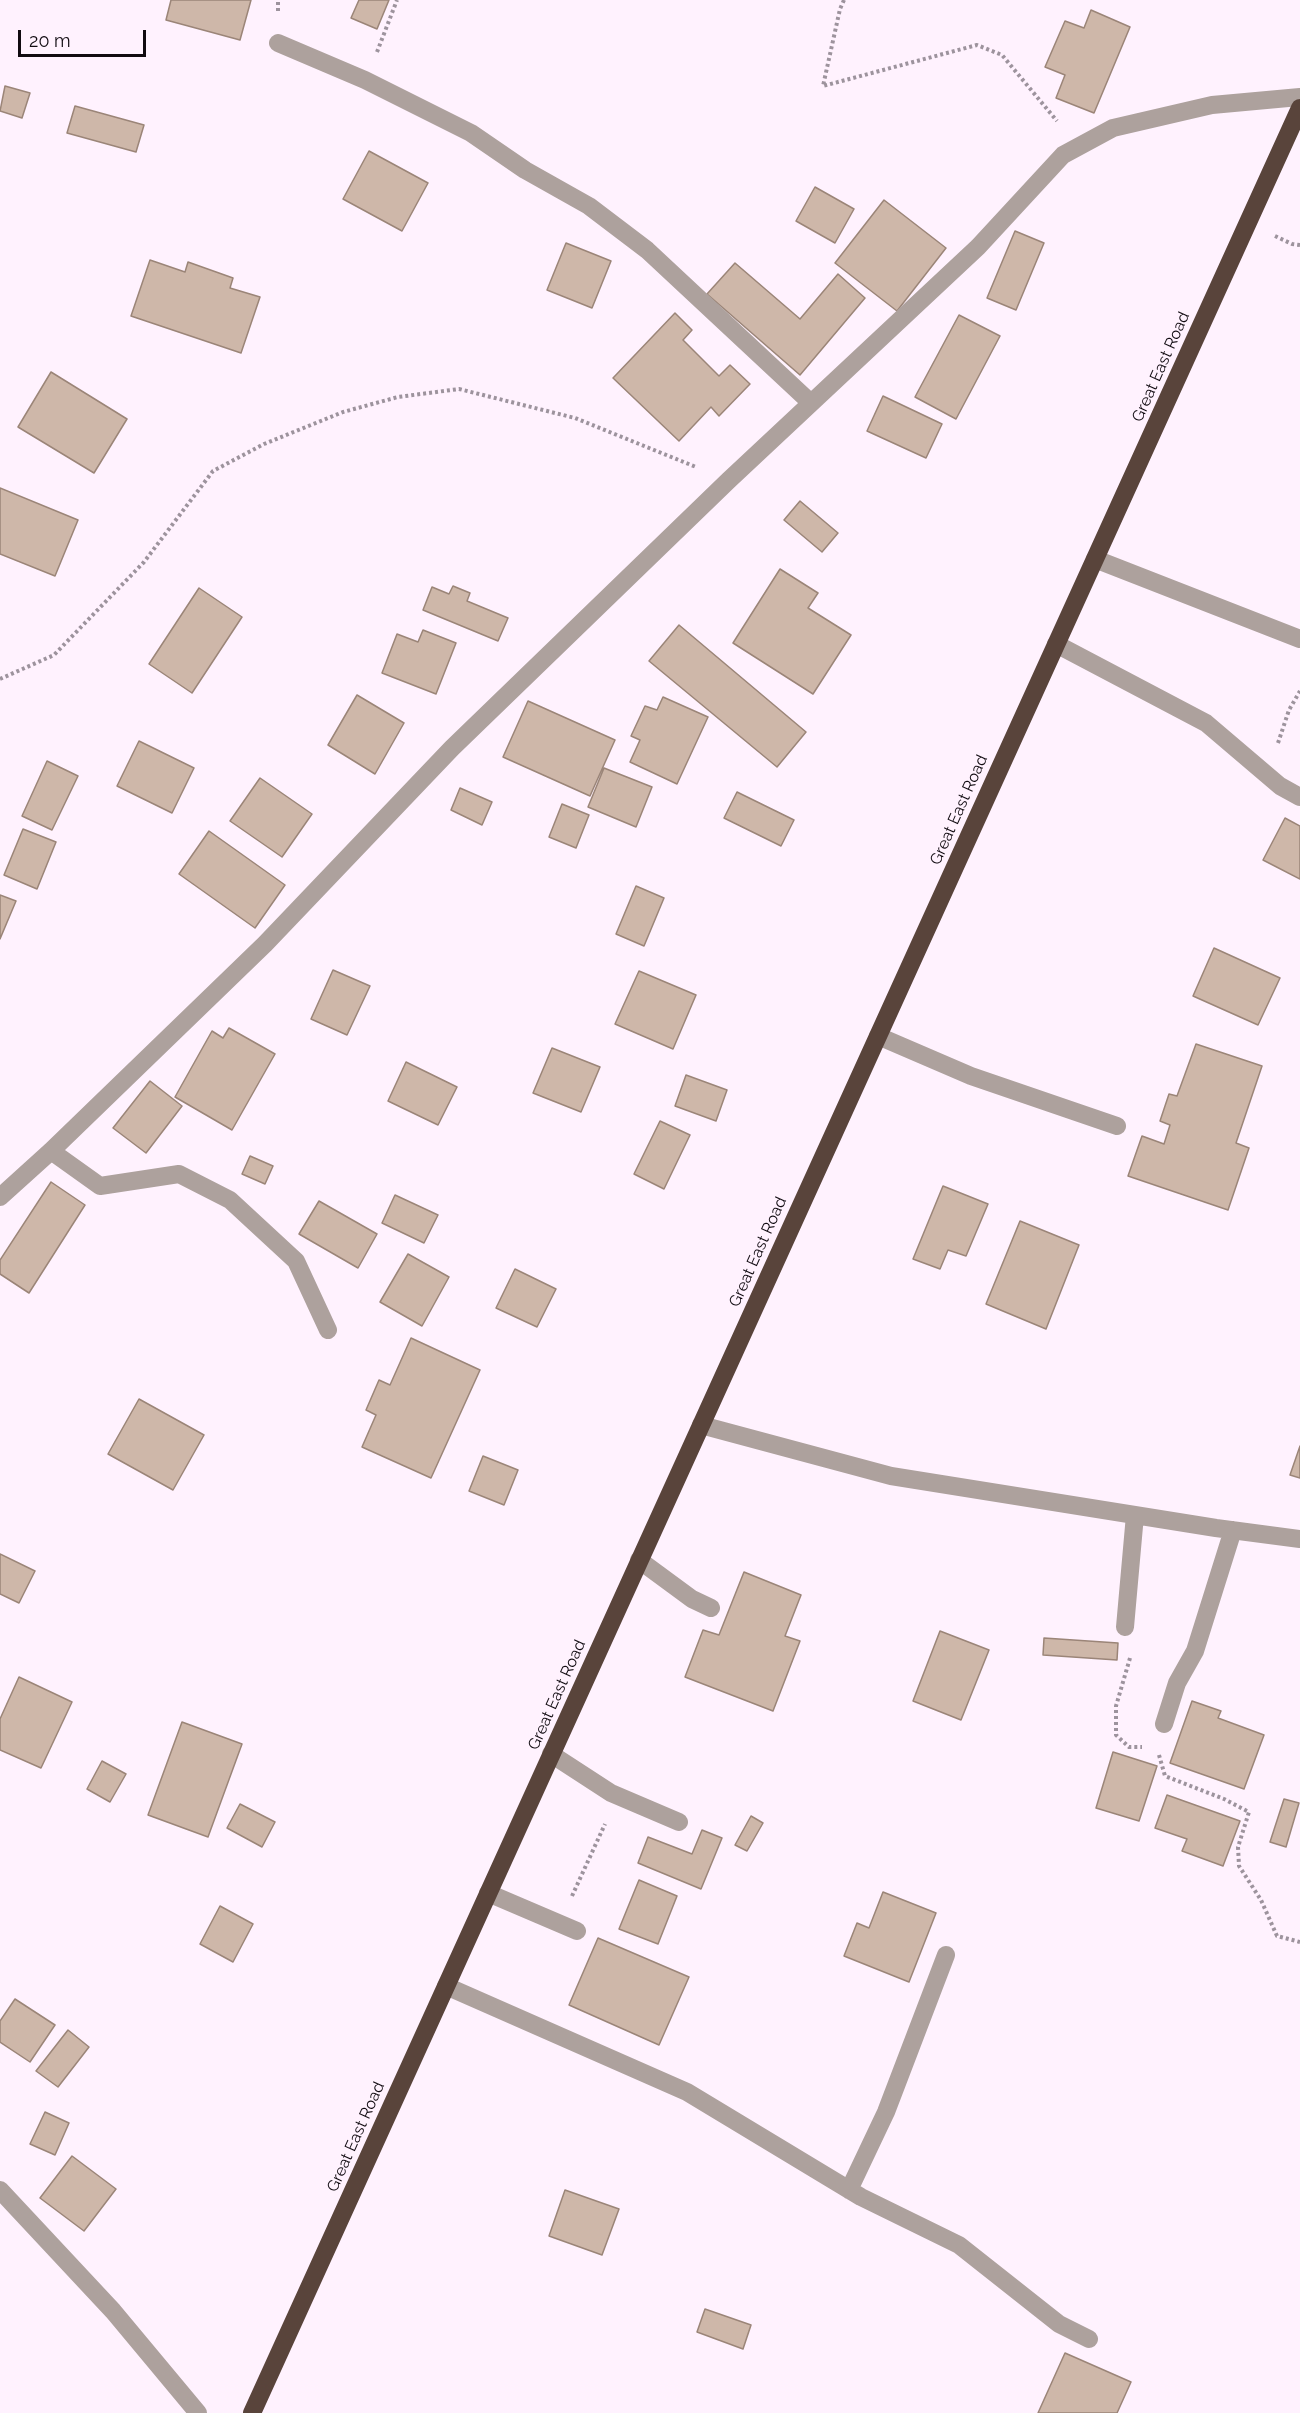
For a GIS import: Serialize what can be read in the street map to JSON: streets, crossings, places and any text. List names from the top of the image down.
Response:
{
  "streets": {
    "highway": ["Great East Road"]
  },
  "scale_bar": "20 m"
}
